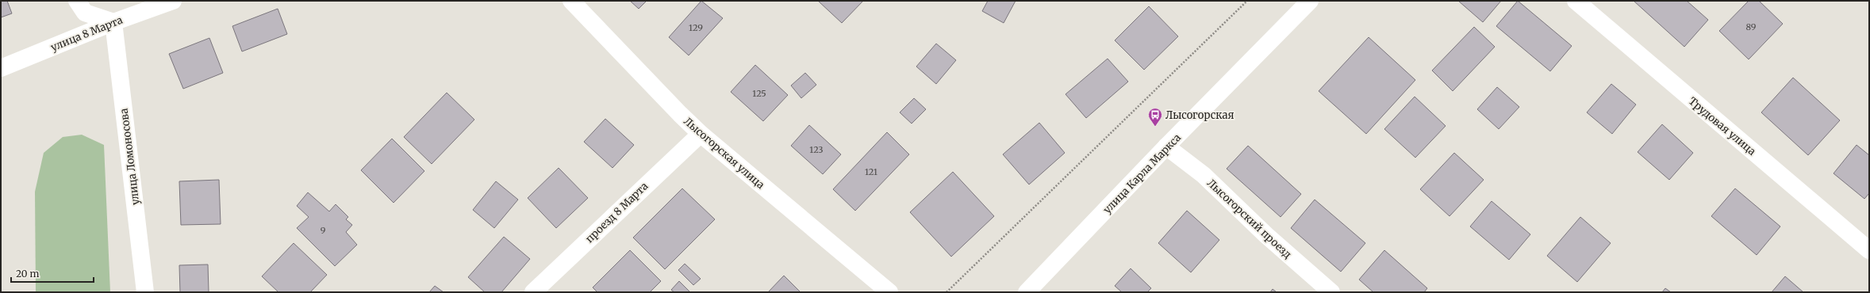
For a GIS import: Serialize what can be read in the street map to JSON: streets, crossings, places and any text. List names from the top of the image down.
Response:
{
  "streets": {
    "street": [
      "улица 8 Марта",
      "Трудовая улица",
      "Лысогорская улица",
      "улица Ломоносова",
      "улица Карла Маркса",
      "проезд 8 Марта",
      "Лысогорский проезд"
    ]
  },
  "crossings": [
    ["улица 8 Марта", "улица Ломоносова"],
    ["Лысогорская улица", "проезд 8 Марта"],
    ["улица Карла Маркса", "Лысогорский проезд"]
  ],
  "places": {
    "bus stop": ["Лысогорская"]
  },
  "house_numbers": [
    "89",
    "129",
    "125",
    "123",
    "121",
    "9"
  ],
  "scale_bar": "20 m"
}
